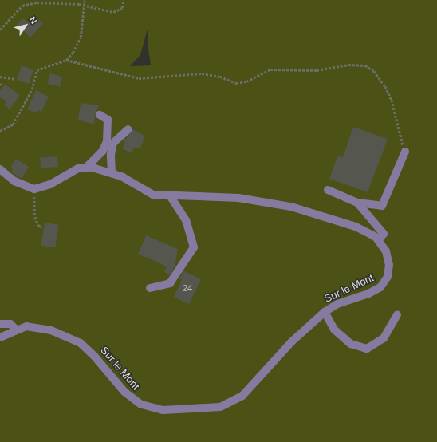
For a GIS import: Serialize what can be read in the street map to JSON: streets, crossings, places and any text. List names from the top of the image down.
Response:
{
  "streets": {
    "street": ["Sur le Mont"]
  },
  "house_numbers": ["24"],
  "north": "top right"
}
